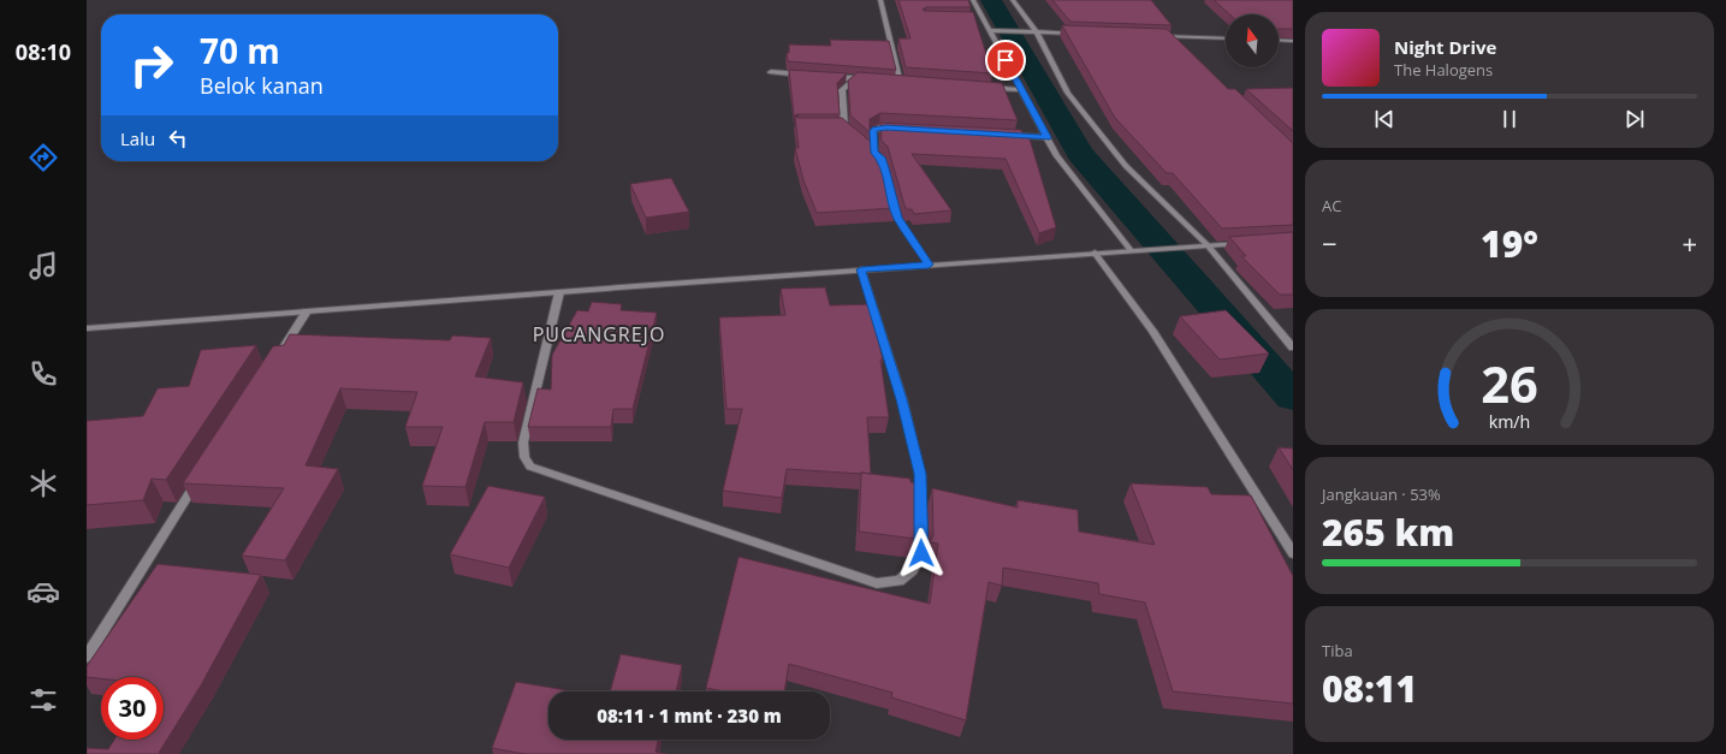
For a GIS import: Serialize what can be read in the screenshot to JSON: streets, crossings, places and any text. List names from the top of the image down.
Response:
{
  "districts": ["PUCANGREJO"],
  "north": "top",
  "page": {
    "tabs": "08:10",
    "turn": ["70 m", "Belok kanan"],
    "song": ["Night Drive", "The Halogens"],
    "then": "Lalu",
    "tile": [
      "AC",
      ["Jangkauan · 53%", "265 km"],
      ["Tiba", "08:11"]
    ],
    "heat": ["−", "19°", "+"],
    "limit": "30",
    "trip": "08:11 · 1 mnt · 230 m",
    "gauge": ["26", "km/h"]
  }
}
